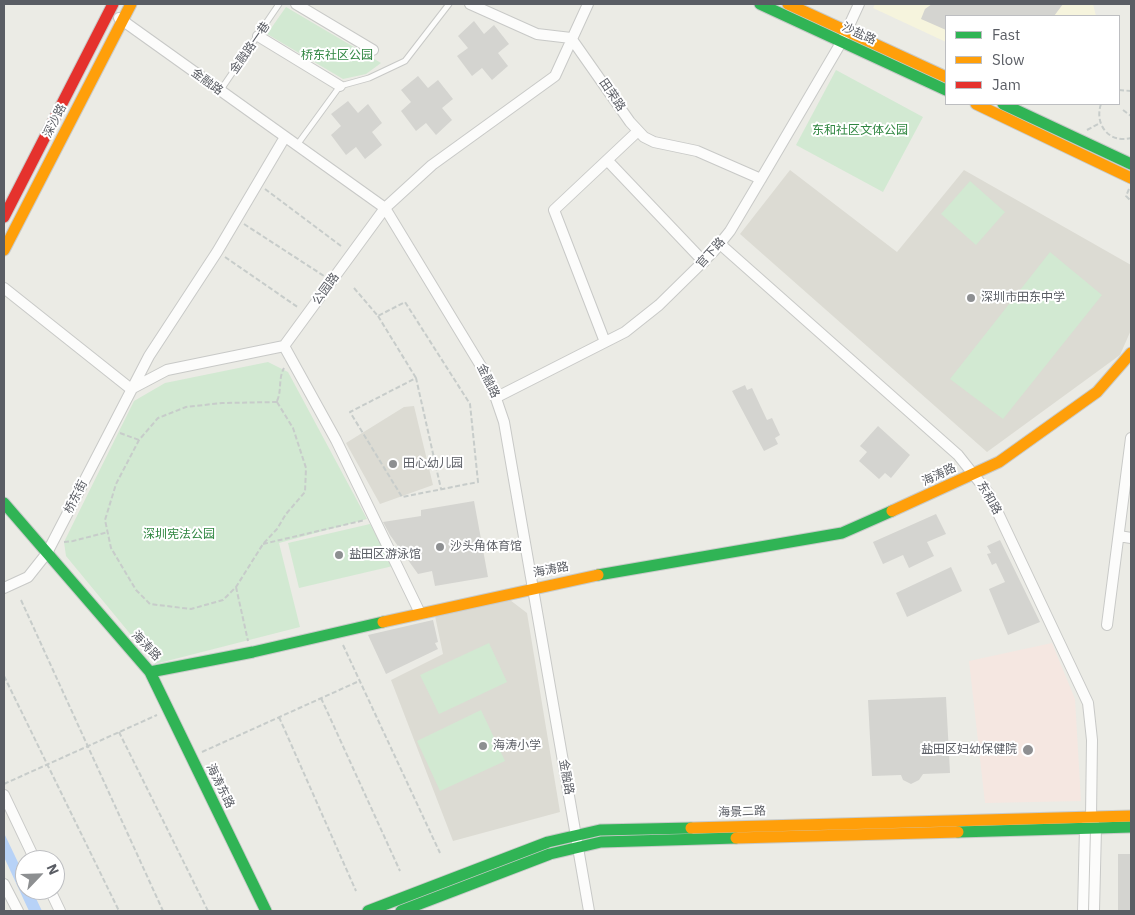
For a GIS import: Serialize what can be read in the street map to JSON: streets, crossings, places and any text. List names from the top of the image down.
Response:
{
  "streets": {
    "street": [
      "沙盐路",
      "金融路",
      "田荣路",
      "深沙路",
      "官下路",
      "公园路",
      "海涛路",
      "桥东街",
      "东和路",
      "海涛东路",
      "海景二路"
    ],
    "lane": ["金融路一巷"]
  },
  "crossings": [
    ["沙盐路", "官下路"],
    ["金融路一巷", "金融路"],
    ["金融路", "深沙路"],
    ["金融路", "官下路"],
    ["金融路", "公园路"],
    ["金融路", "海涛路"],
    ["金融路", "桥东街"],
    ["金融路", "海景二路"],
    ["田荣路", "官下路"],
    ["田荣路", "公园路"],
    ["官下路", "东和路"],
    ["海涛路", "桥东街"],
    ["海涛路", "东和路"],
    ["海涛路", "海涛东路"],
    ["东和路", "海景二路"]
  ],
  "parks": ["桥东社区公园", "东和社区文体公园", "深圳宪法公园"],
  "places": [
    "深圳市田东中学",
    "田心幼儿园",
    "沙头角体育馆",
    "盐田区游泳馆",
    "海涛小学",
    "盐田区妇幼保健院"
  ],
  "legend": ["Fast", "Slow", "Jam"],
  "north": "top right"
}
